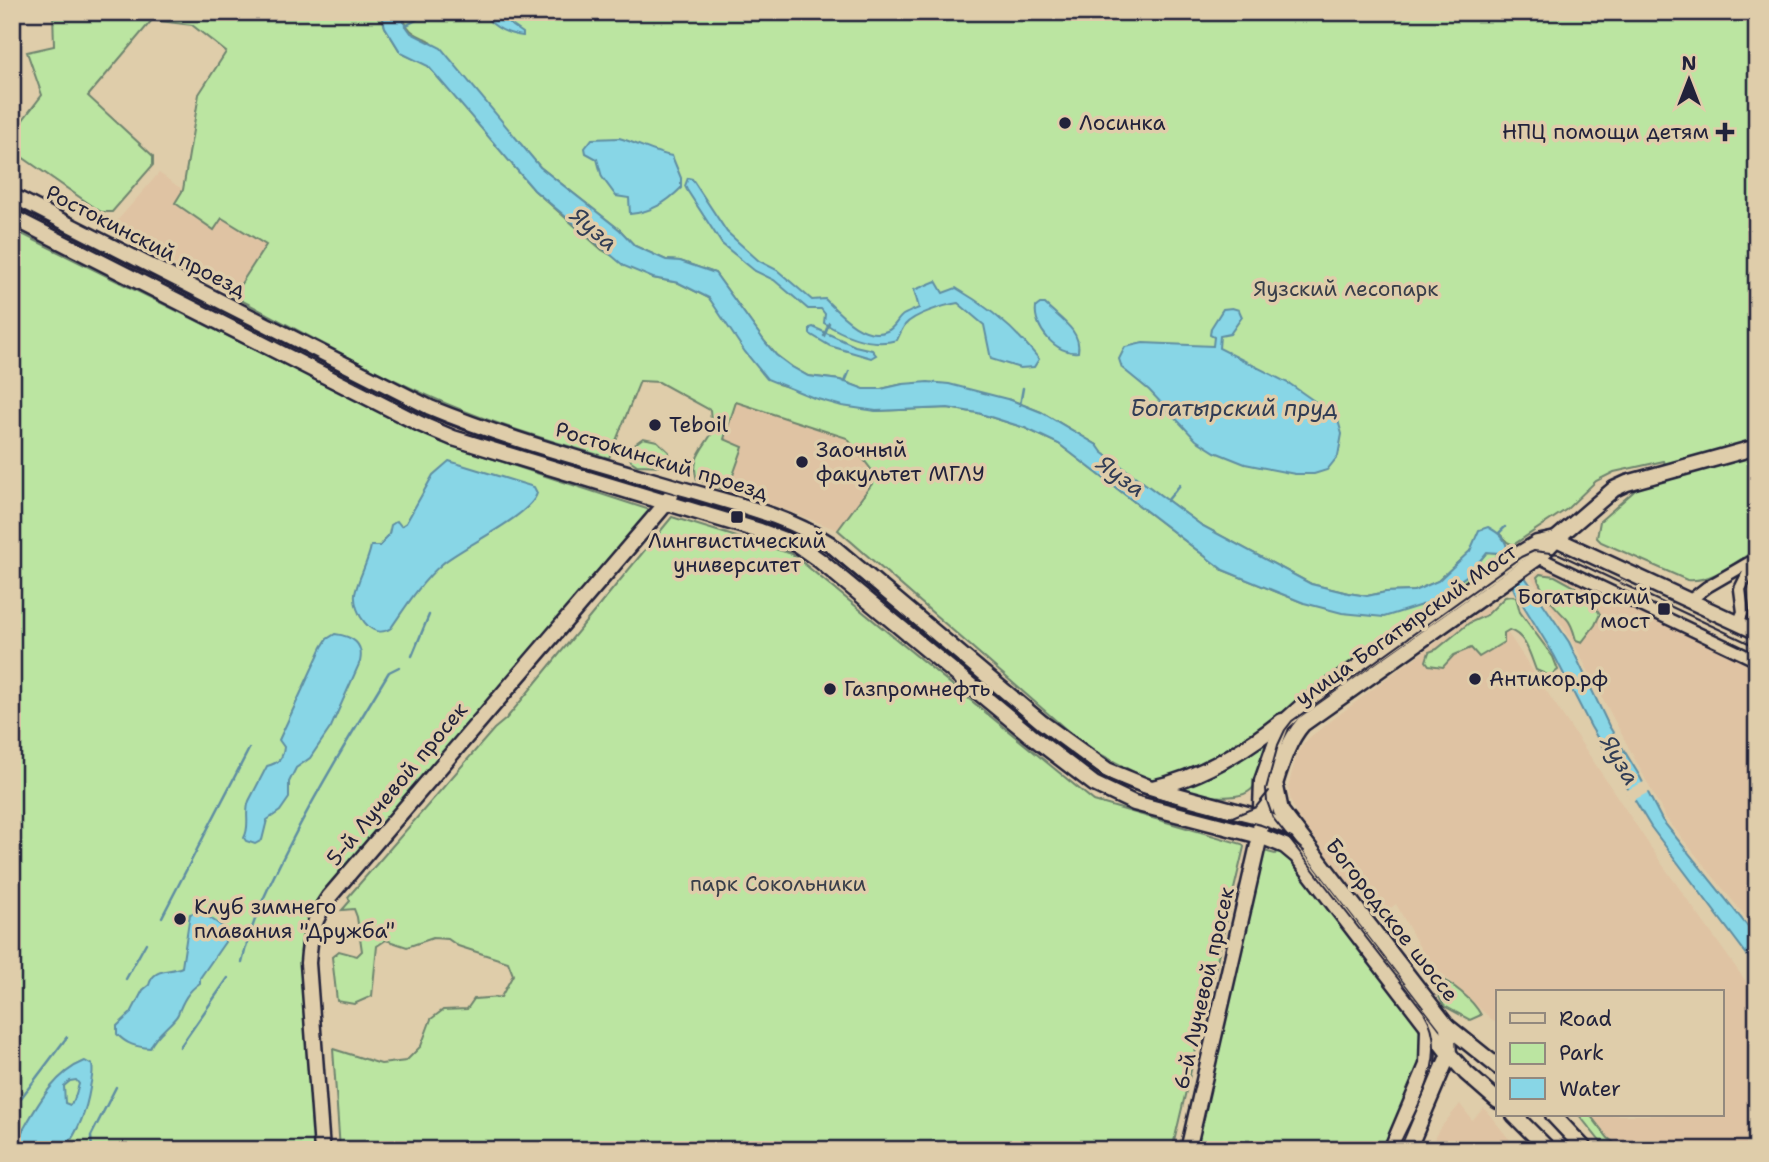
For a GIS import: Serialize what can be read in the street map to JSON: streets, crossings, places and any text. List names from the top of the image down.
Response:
{
  "streets": {
    "main road": [
      "Ростокинский проезд",
      "улица Богатырский Мост",
      "5-й Лучевой просек",
      "Богородское шоссе",
      "6-й Лучевой просек"
    ]
  },
  "crossings": [
    ["Ростокинский проезд", "улица Богатырский Мост"],
    ["Ростокинский проезд", "5-й Лучевой просек"],
    ["Ростокинский проезд", "Богородское шоссе"],
    ["Ростокинский проезд", "6-й Лучевой просек"],
    ["улица Богатырский Мост", "Богородское шоссе"],
    ["улица Богатырский Мост", "6-й Лучевой просек"],
    ["Богородское шоссе", "6-й Лучевой просек"]
  ],
  "water": ["Яуза", "Богатырский пруд"],
  "parks": ["Яузский лесопарк", "парк Сокольники"],
  "places": {
    "other": [
      "Лосинка",
      "Teboil",
      "Заочный факультет МГЛУ",
      "Антикор.рф",
      "Газпромнефть",
      "Клуб зимнего плавания \"Дружба\""
    ],
    "health": ["НПЦ помощи детям"],
    "transit": ["Лингвистический университет", "Богатырский мост"]
  },
  "legend": ["Road", "Park", "Water"],
  "north": "top"
}
